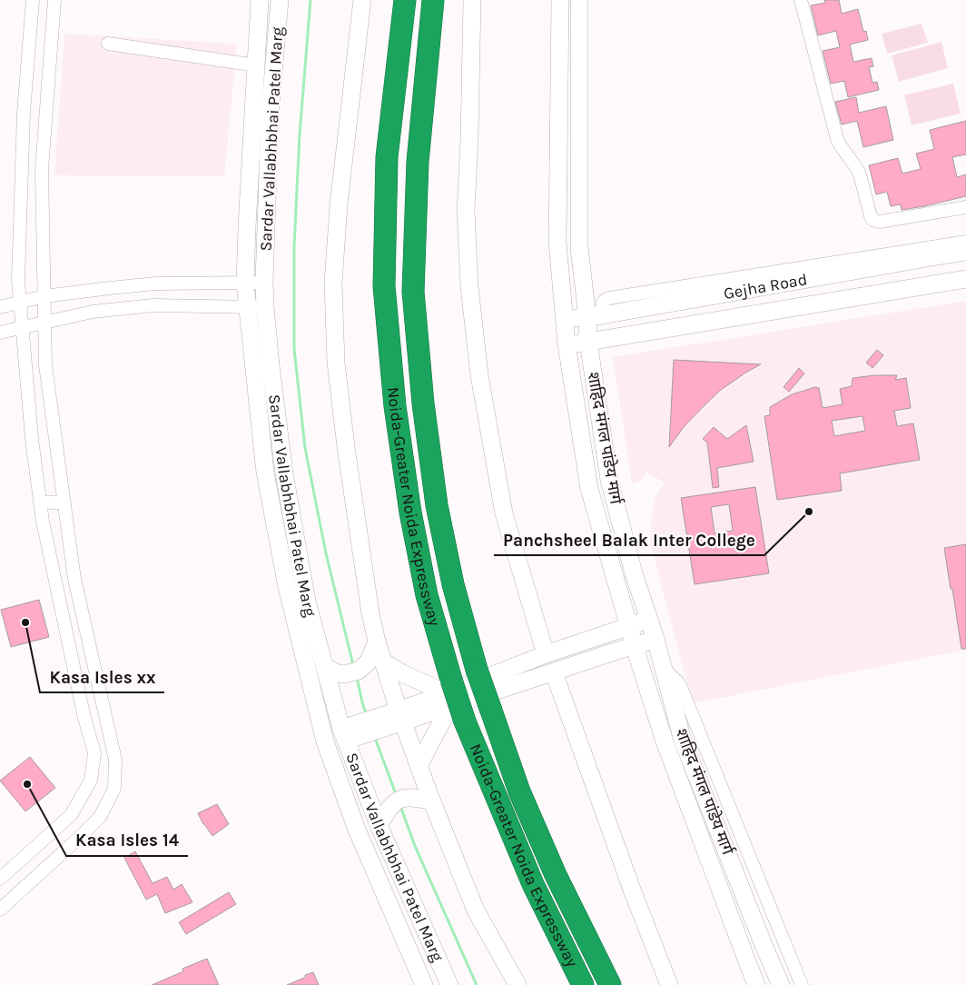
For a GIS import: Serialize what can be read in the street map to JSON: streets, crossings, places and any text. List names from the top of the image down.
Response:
{
  "streets": {
    "highway": ["Noida-Greater Noida Expressway"],
    "street": ["Sardar Vallabhbhai Patel Marg", "Gejha Road", "शाहिद मंगल पांडेय मार्ग"]
  },
  "crossings": [
    ["Gejha Road", "शाहिद मंगल पांडेय मार्ग"]
  ],
  "places": ["Panchsheel Balak Inter College", "Kasa Isles xx", "Kasa Isles 14"]
}
